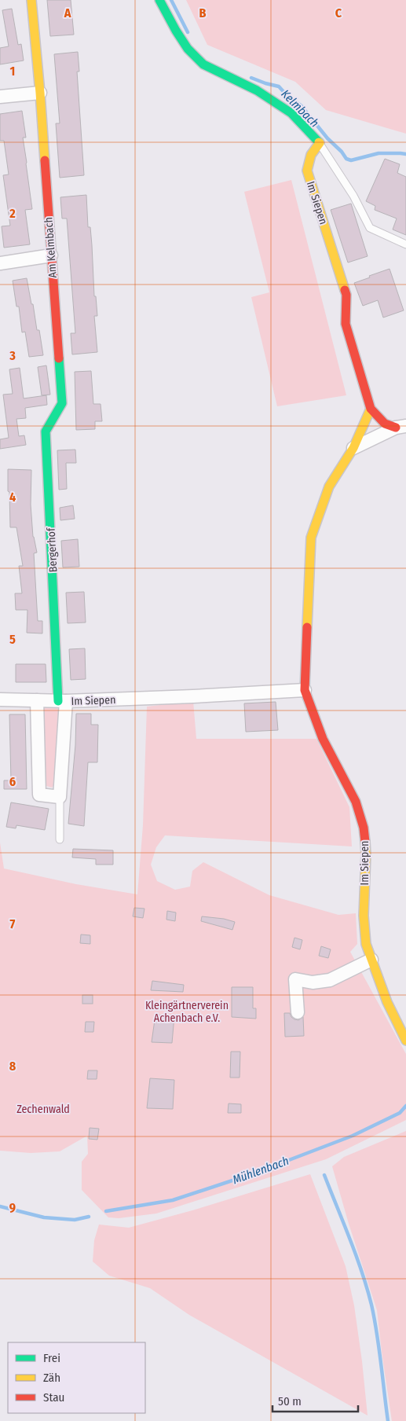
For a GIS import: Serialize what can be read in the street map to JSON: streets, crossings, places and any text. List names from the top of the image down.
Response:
{
  "streets": {
    "street": ["Im Siepen", "Am Kelmbach", "Bergerhof"]
  },
  "crossings": [
    ["Im Siepen", "Bergerhof"],
    ["Am Kelmbach", "Bergerhof"]
  ],
  "water": ["Kelmbach", "Mühlenbach"],
  "parks": ["Kleingärtnerverein Achenbach e.V.", "Zechenwald"],
  "legend": ["Frei", "Zäh", "Stau"],
  "scale_bar": "50 m",
  "grid": {
    "columns": ["A", "B", "C"],
    "rows": [
      "1",
      "2",
      "3",
      "4",
      "5",
      "6",
      "7",
      "8",
      "9"
    ]
  }
}
